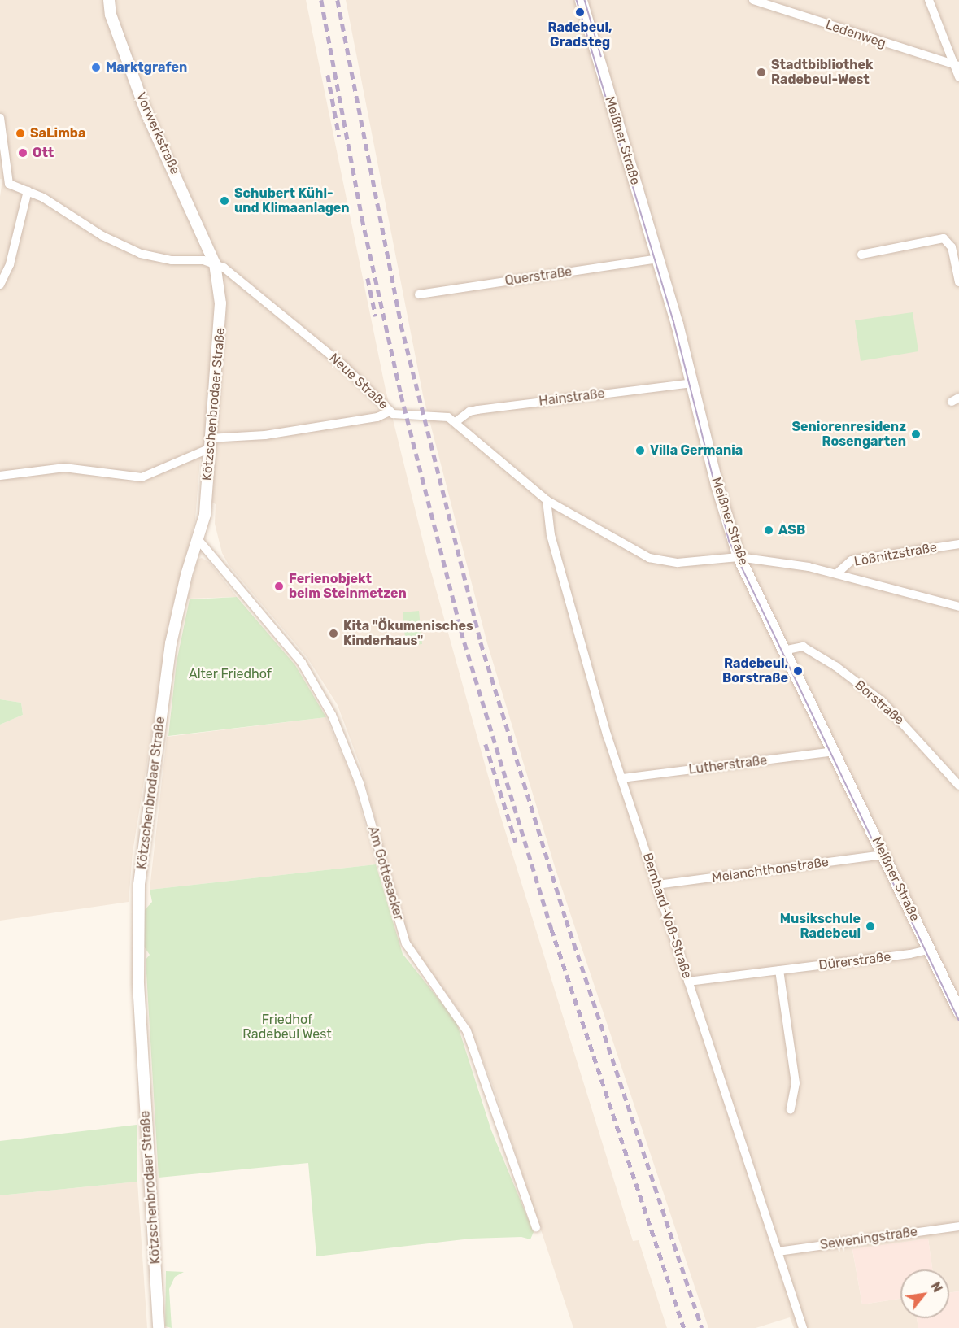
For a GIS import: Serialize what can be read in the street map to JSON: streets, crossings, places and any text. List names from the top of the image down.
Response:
{
  "streets": {
    "main road": ["Meißner Straße"],
    "street": [
      "Ledenweg",
      "Vorwerkstraße",
      "Querstraße",
      "Neue Straße",
      "Hainstraße",
      "Kötzschenbrodaer Straße",
      "Lößnitzstraße",
      "Borstraße",
      "Lutherstraße",
      "Melanchthonstraße",
      "Am Gottesacker",
      "Bernhard-Voß-Straße",
      "Dürerstraße",
      "Seweningstraße"
    ]
  },
  "crossings": [
    ["Vorwerkstraße", "Neue Straße"],
    ["Vorwerkstraße", "Kötzschenbrodaer Straße"],
    ["Meißner Straße", "Querstraße"],
    ["Meißner Straße", "Neue Straße"],
    ["Meißner Straße", "Hainstraße"],
    ["Meißner Straße", "Borstraße"],
    ["Meißner Straße", "Lutherstraße"],
    ["Meißner Straße", "Melanchthonstraße"],
    ["Meißner Straße", "Dürerstraße"],
    ["Neue Straße", "Hainstraße"],
    ["Neue Straße", "Kötzschenbrodaer Straße"],
    ["Neue Straße", "Lößnitzstraße"],
    ["Neue Straße", "Bernhard-Voß-Straße"],
    ["Kötzschenbrodaer Straße", "Am Gottesacker"],
    ["Lutherstraße", "Bernhard-Voß-Straße"],
    ["Melanchthonstraße", "Bernhard-Voß-Straße"],
    ["Bernhard-Voß-Straße", "Dürerstraße"],
    ["Bernhard-Voß-Straße", "Seweningstraße"]
  ],
  "parks": ["Alter Friedhof", "Friedhof Radebeul West"],
  "places": [
    "Radebeul, Gradsteg",
    "Marktgrafen",
    "Stadtbibliothek Radebeul-West",
    "SaLimba",
    "Ott",
    "Schubert Kühl- und Klimaanlagen",
    "Seniorenresidenz Rosengarten",
    "Villa Germania",
    "ASB",
    "Ferienobjekt beim Steinmetzen",
    "Kita \"Ökumenisches Kinderhaus\"",
    "Radebeul, Borstraße",
    "Musikschule Radebeul"
  ],
  "north": "top right"
}
